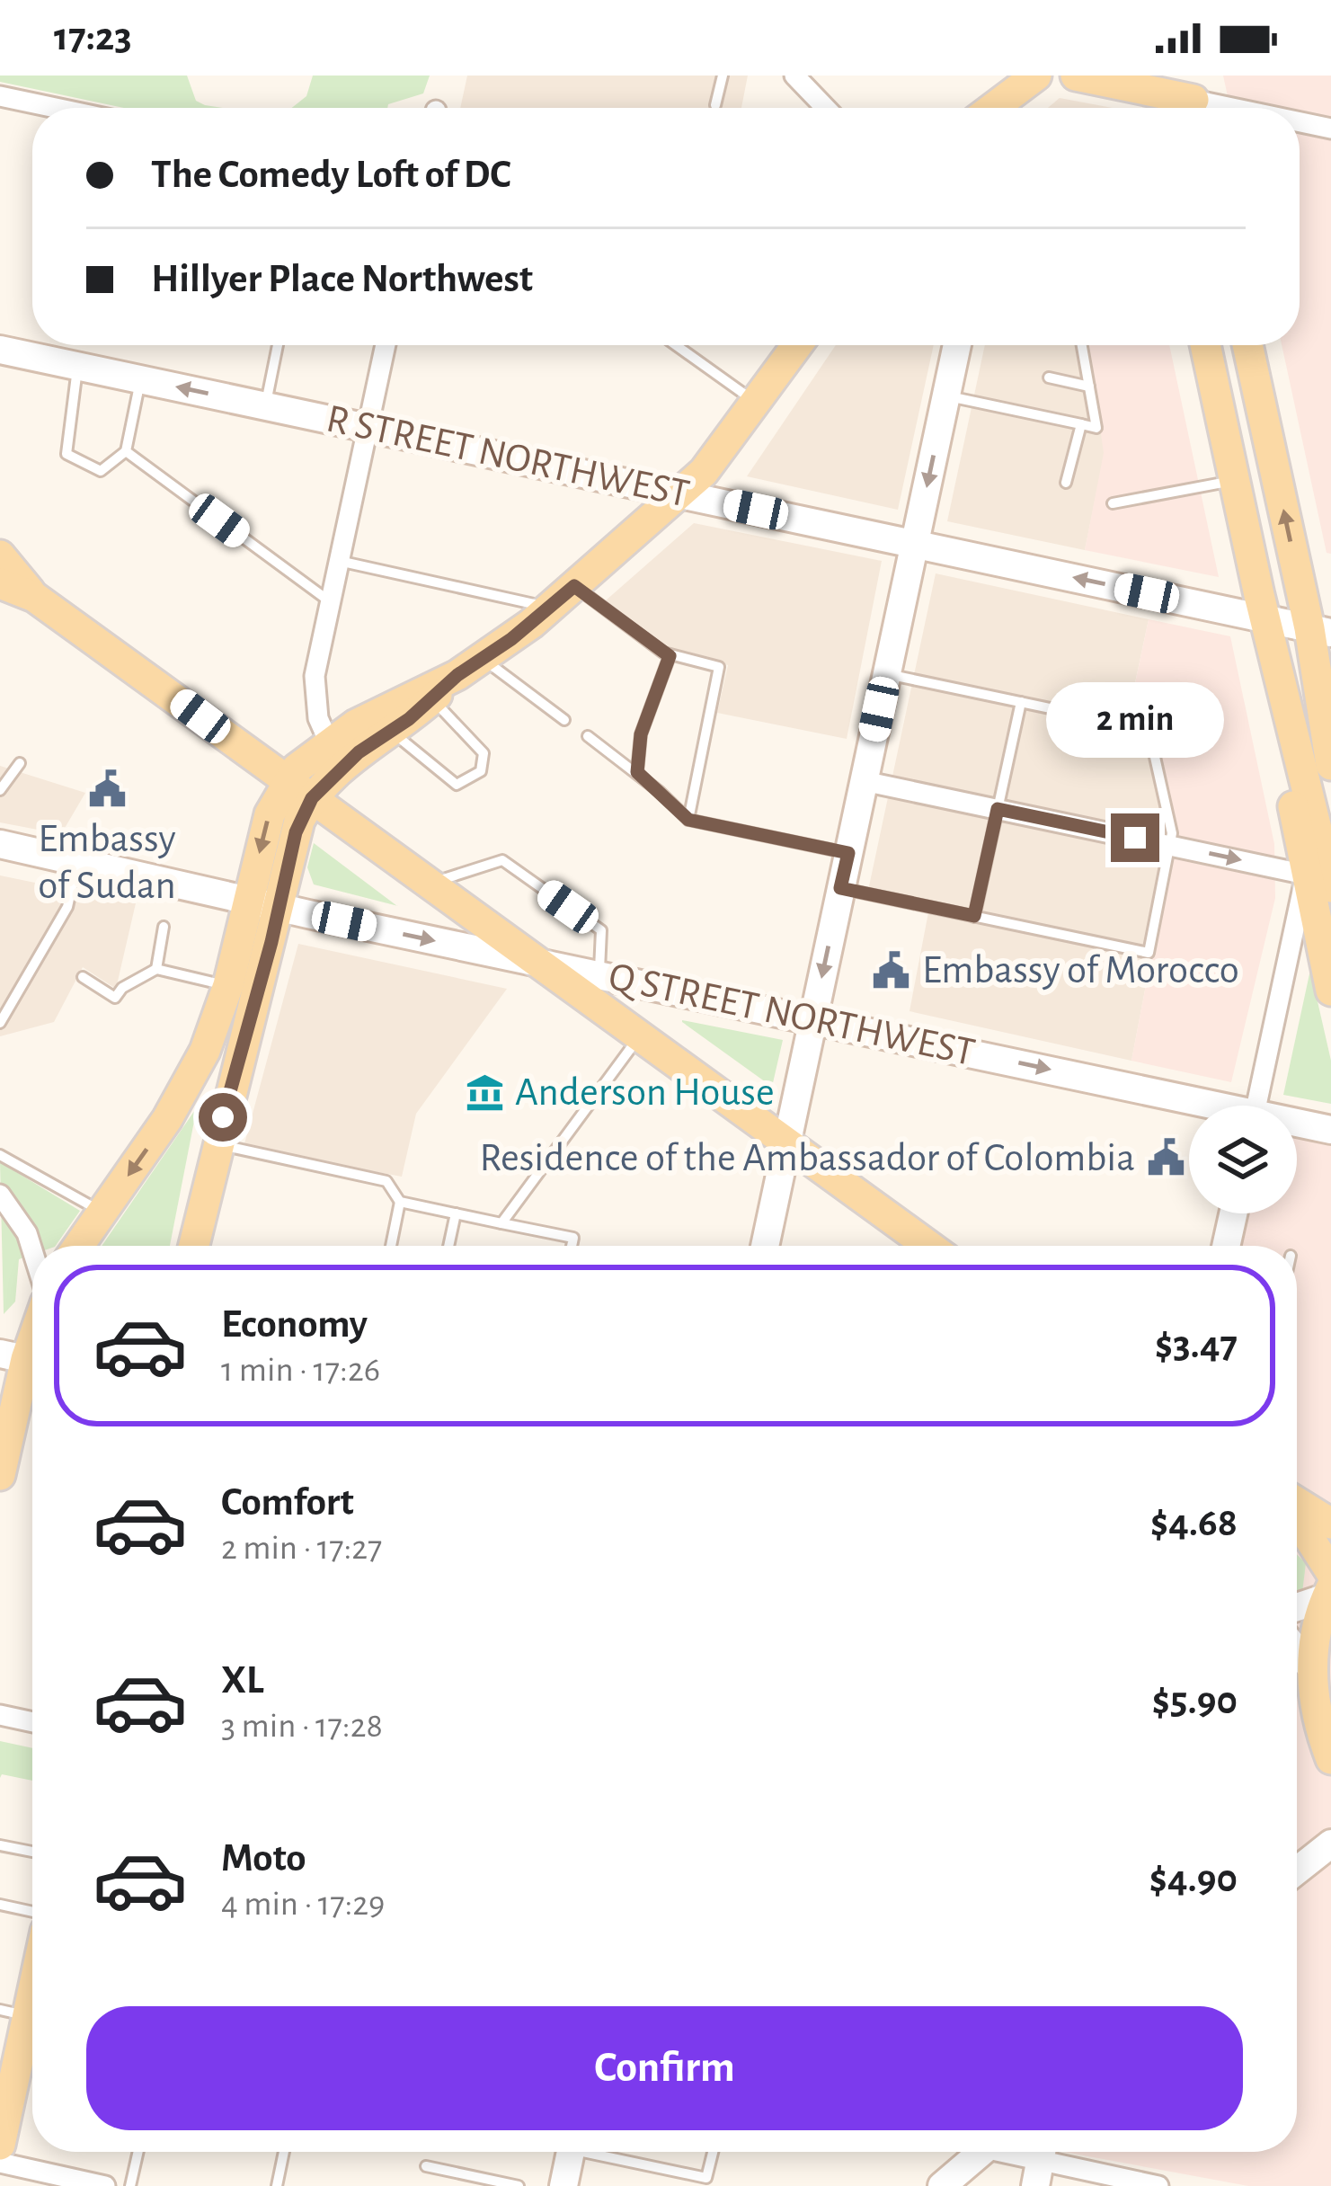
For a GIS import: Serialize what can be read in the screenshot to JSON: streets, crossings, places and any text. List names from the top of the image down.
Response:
{
  "streets": {
    "main road": ["R STREET NORTHWEST", "Q STREET NORTHWEST"]
  },
  "one_way": ["R STREET NORTHWEST"],
  "places": {
    "public building": ["Embassy of Sudan", "Embassy of Morocco", "Residence of the Ambassador of Colombia"],
    "museum": ["Anderson House"]
  },
  "page": {
    "status": "17:23",
    "banner": ["The Comedy Loft of DC", "Hillyer Place Northwest"],
    "bubble": "2 min",
    "list": [
      {
        "name": "Economy",
        "note": "1 min · 17:26",
        "value": "$3.47"
      },
      {
        "name": "Comfort",
        "note": "2 min · 17:27",
        "value": "$4.68"
      },
      {
        "name": "XL",
        "note": "3 min · 17:28",
        "value": "$5.90"
      },
      {
        "name": "Moto",
        "note": "4 min · 17:29",
        "value": "$4.90"
      }
    ],
    "buttons": "Confirm"
  }
}
